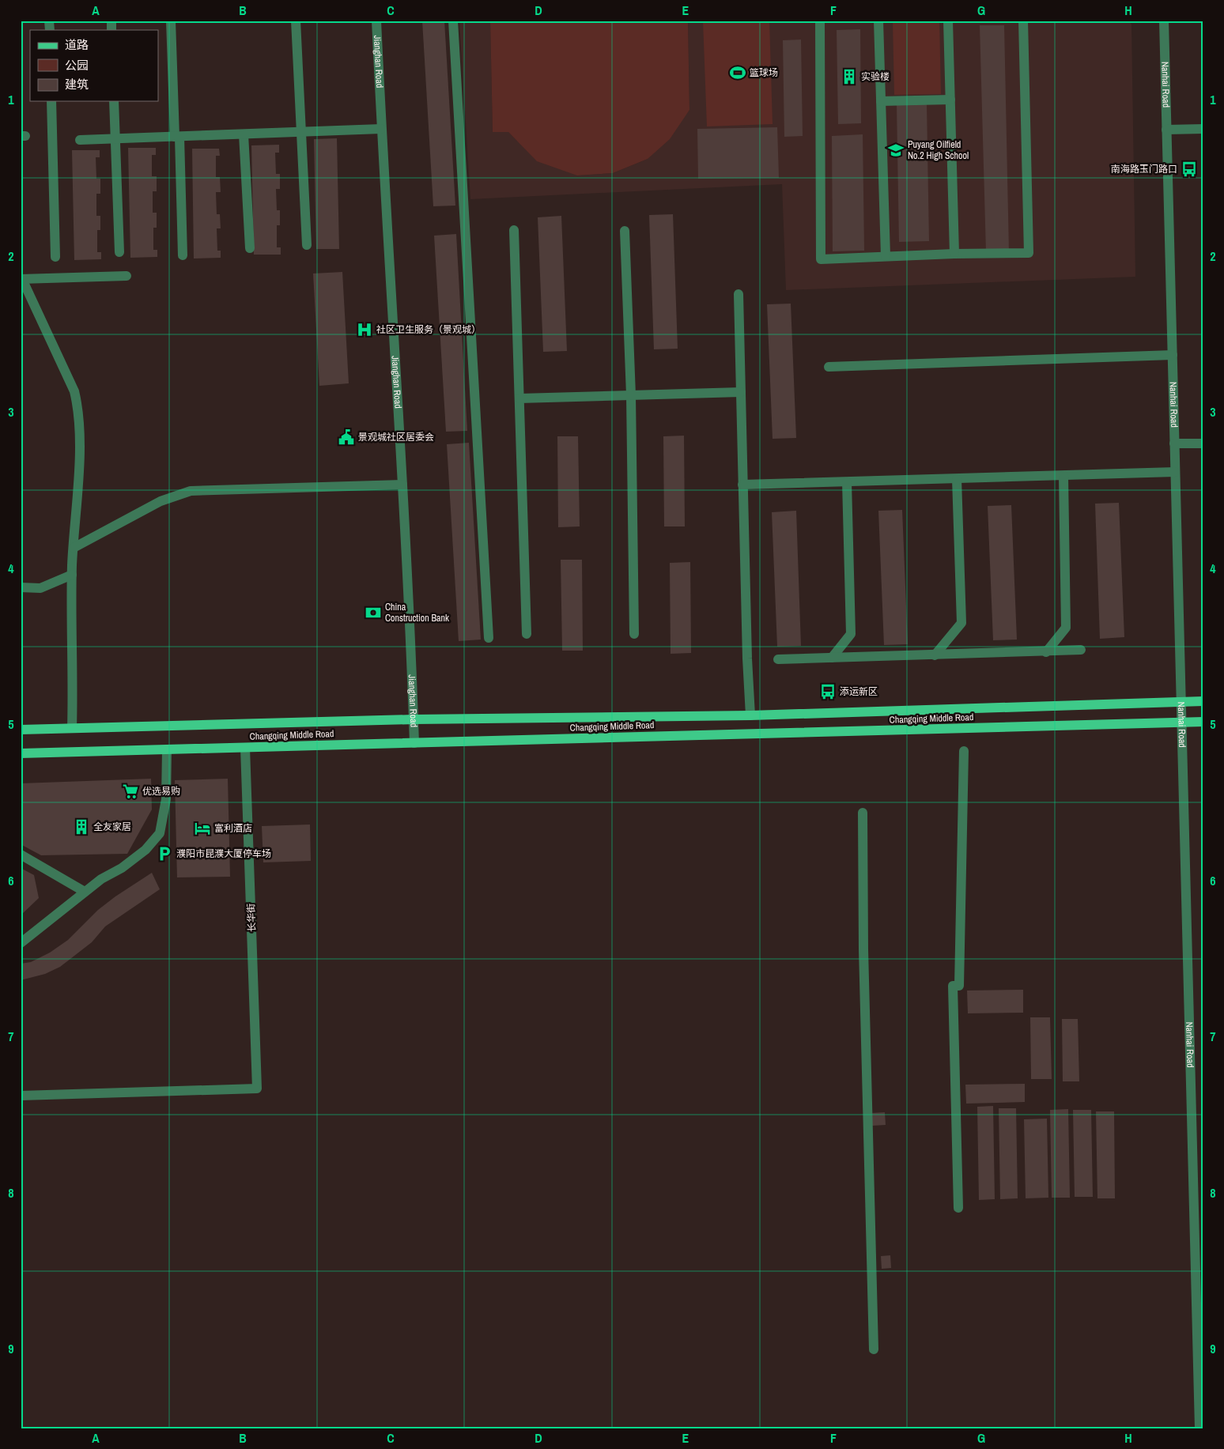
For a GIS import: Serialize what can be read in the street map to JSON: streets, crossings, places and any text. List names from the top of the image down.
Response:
{
  "streets": {
    "main road": ["Changqing Middle Road"],
    "street": ["Jianghan Road", "Nanhai Road", "长华街"]
  },
  "crossings": [
    ["Jianghan Road", "Changqing Middle Road"],
    ["Nanhai Road", "Changqing Middle Road"],
    ["Changqing Middle Road", "长华街"]
  ],
  "places": {
    "sports": ["篮球场"],
    "building": ["实验楼", "全友家居"],
    "school or university": ["Puyang Oilfield No.2 High School"],
    "bus stop": ["南海路玉门路口", "添运新区"],
    "hospital": ["社区卫生服务（景观城）"],
    "public building": ["景观城社区居委会"],
    "bank": ["China Construction Bank"],
    "supermarket": ["优选易购"],
    "hotel": ["富利酒店"],
    "parking": ["濮阳市昆濮大厦停车场"]
  },
  "legend": ["道路", "公园", "建筑"],
  "grid": {
    "columns": [
      "A",
      "B",
      "C",
      "D",
      "E",
      "F",
      "G",
      "H"
    ],
    "rows": [
      "1",
      "2",
      "3",
      "4",
      "5",
      "6",
      "7",
      "8",
      "9"
    ]
  }
}
